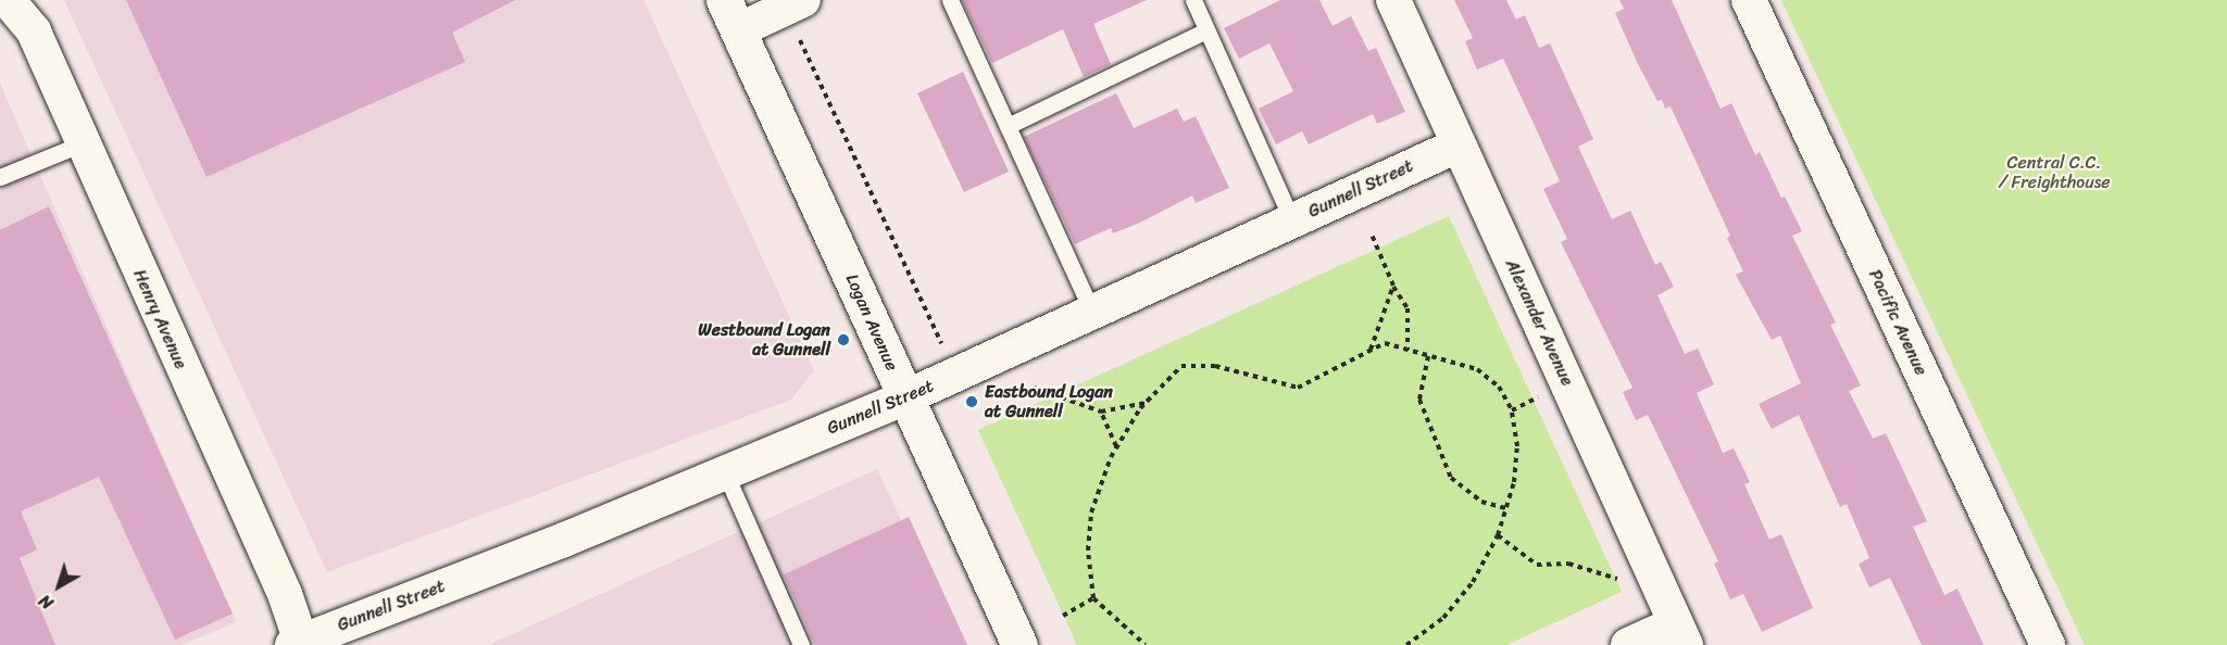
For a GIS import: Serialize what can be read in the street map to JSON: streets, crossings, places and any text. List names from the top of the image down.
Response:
{
  "streets": {
    "main road": ["Logan Avenue"],
    "street": [
      "Gunnell Street",
      "Henry Avenue",
      "Alexander Avenue",
      "Pacific Avenue"
    ]
  },
  "crossings": [
    ["Gunnell Street", "Henry Avenue"],
    ["Gunnell Street", "Logan Avenue"],
    ["Gunnell Street", "Alexander Avenue"]
  ],
  "parks": ["Central C.C. / Freighthouse"],
  "places": ["Westbound Logan at Gunnell", "Eastbound Logan at Gunnell"],
  "north": "bottom left"
}
